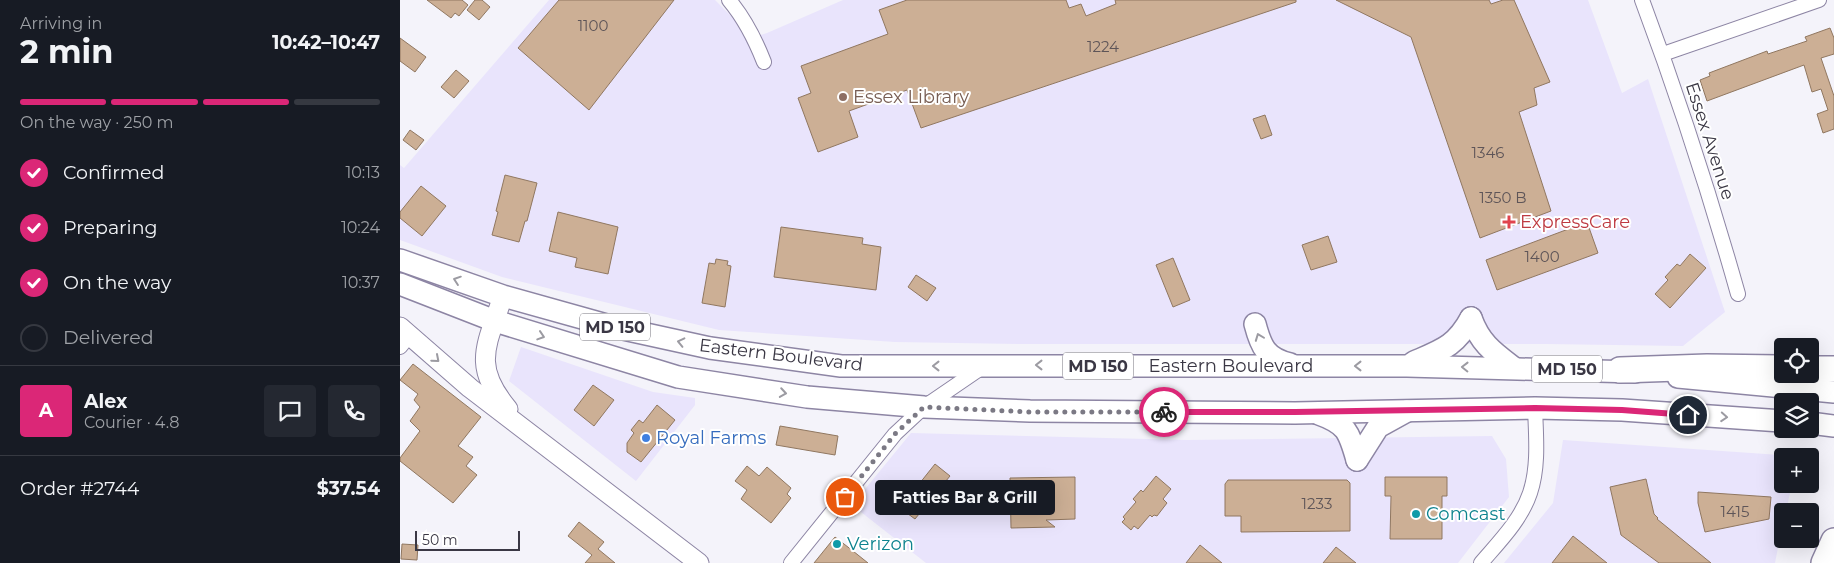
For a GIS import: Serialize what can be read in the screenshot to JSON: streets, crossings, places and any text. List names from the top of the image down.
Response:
{
  "streets": {
    "main road": ["MD 150", "Eastern Boulevard"],
    "street": ["Essex Avenue"]
  },
  "places": {
    "other": [
      "Essex Library",
      "Royal Farms",
      "Fatties Bar & Grill",
      "Comcast",
      "Verizon"
    ],
    "health": ["ExpressCare"]
  },
  "house_numbers": [
    "1100",
    "1224",
    "1346",
    "1350 B",
    "1400",
    "1233",
    "1415"
  ],
  "scale_bar": "50 m",
  "page": {
    "heading": ["2 min", "Arriving in", "10:42–10:47"],
    "panel": [
      "Alex",
      "Courier · 4.8",
      "Order #2744",
      "$37.54"
    ],
    "bar": "On the way · 250 m",
    "list": [
      ["Confirmed", "10:13"],
      ["Preparing", "10:24"],
      ["On the way", "10:37"],
      "Delivered"
    ],
    "map_buttons": ["+", "−"],
    "round": "A",
    "bubble": "Fatties Bar & Grill",
    "scale": "50 m"
  }
}
